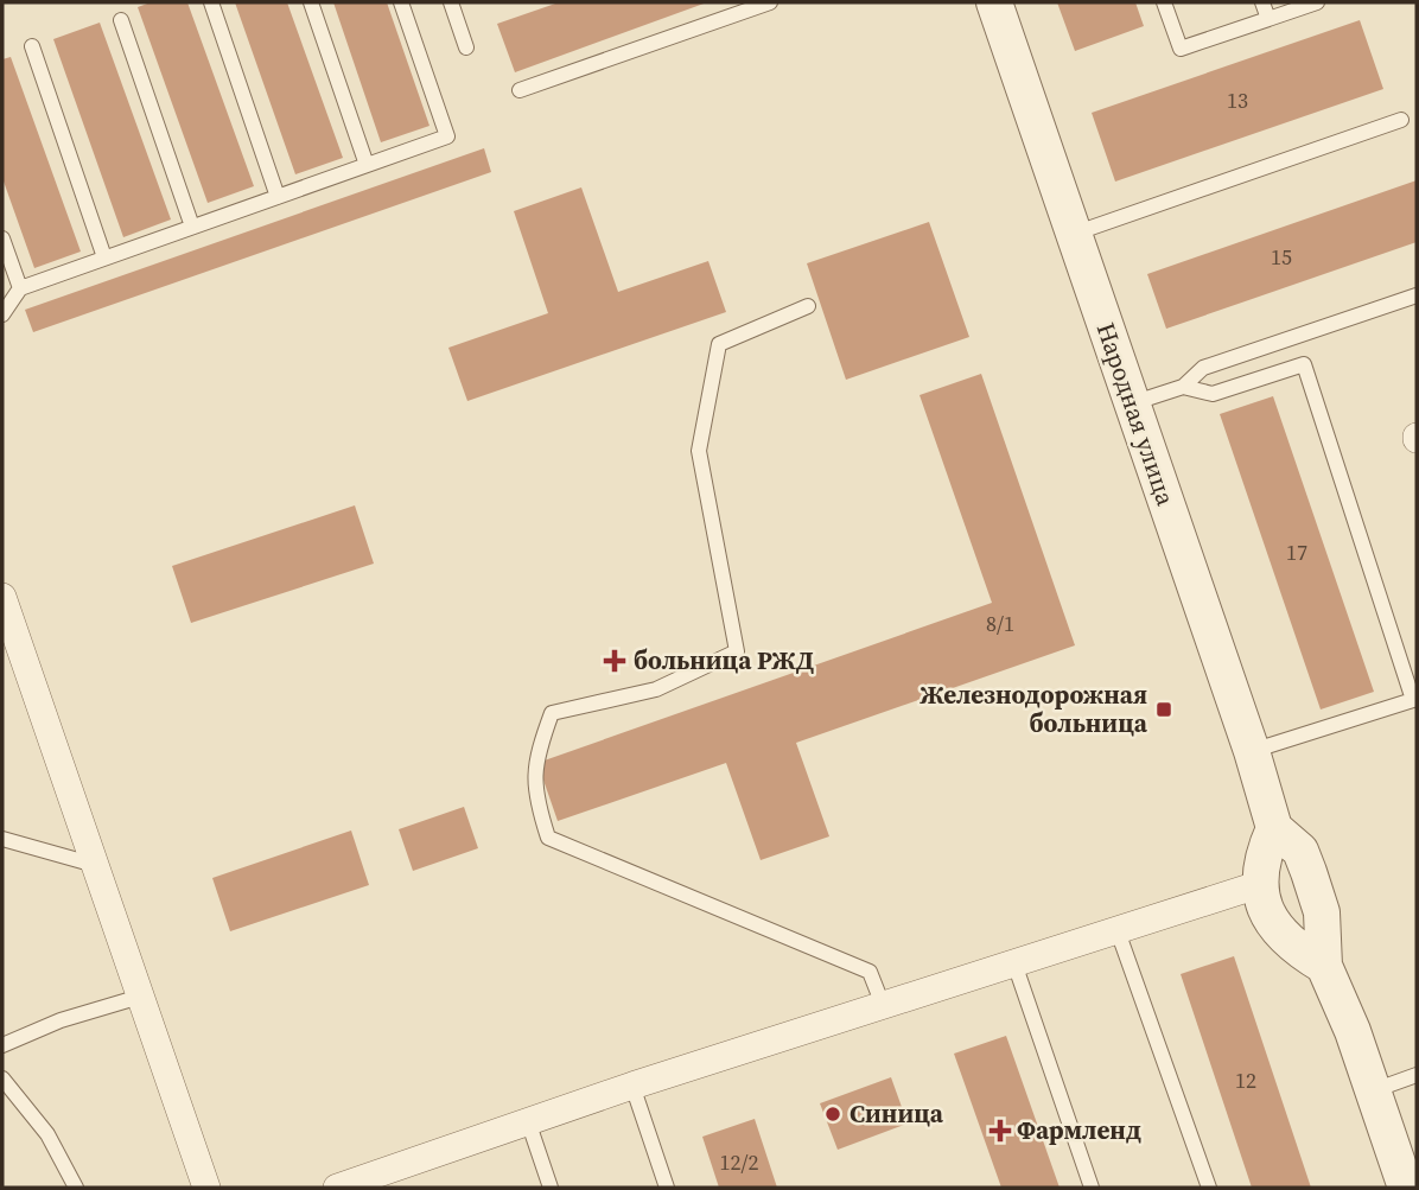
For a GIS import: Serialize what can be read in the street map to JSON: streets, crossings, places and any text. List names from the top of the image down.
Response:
{
  "streets": {
    "street": ["Народная улица"]
  },
  "places": {
    "health": ["больница РЖД", "Фармленд"],
    "transit": ["Железнодорожная больница"],
    "other": ["Синица"]
  },
  "house_numbers": [
    "13",
    "15",
    "17",
    "8/1",
    "12",
    "12/2"
  ]
}
